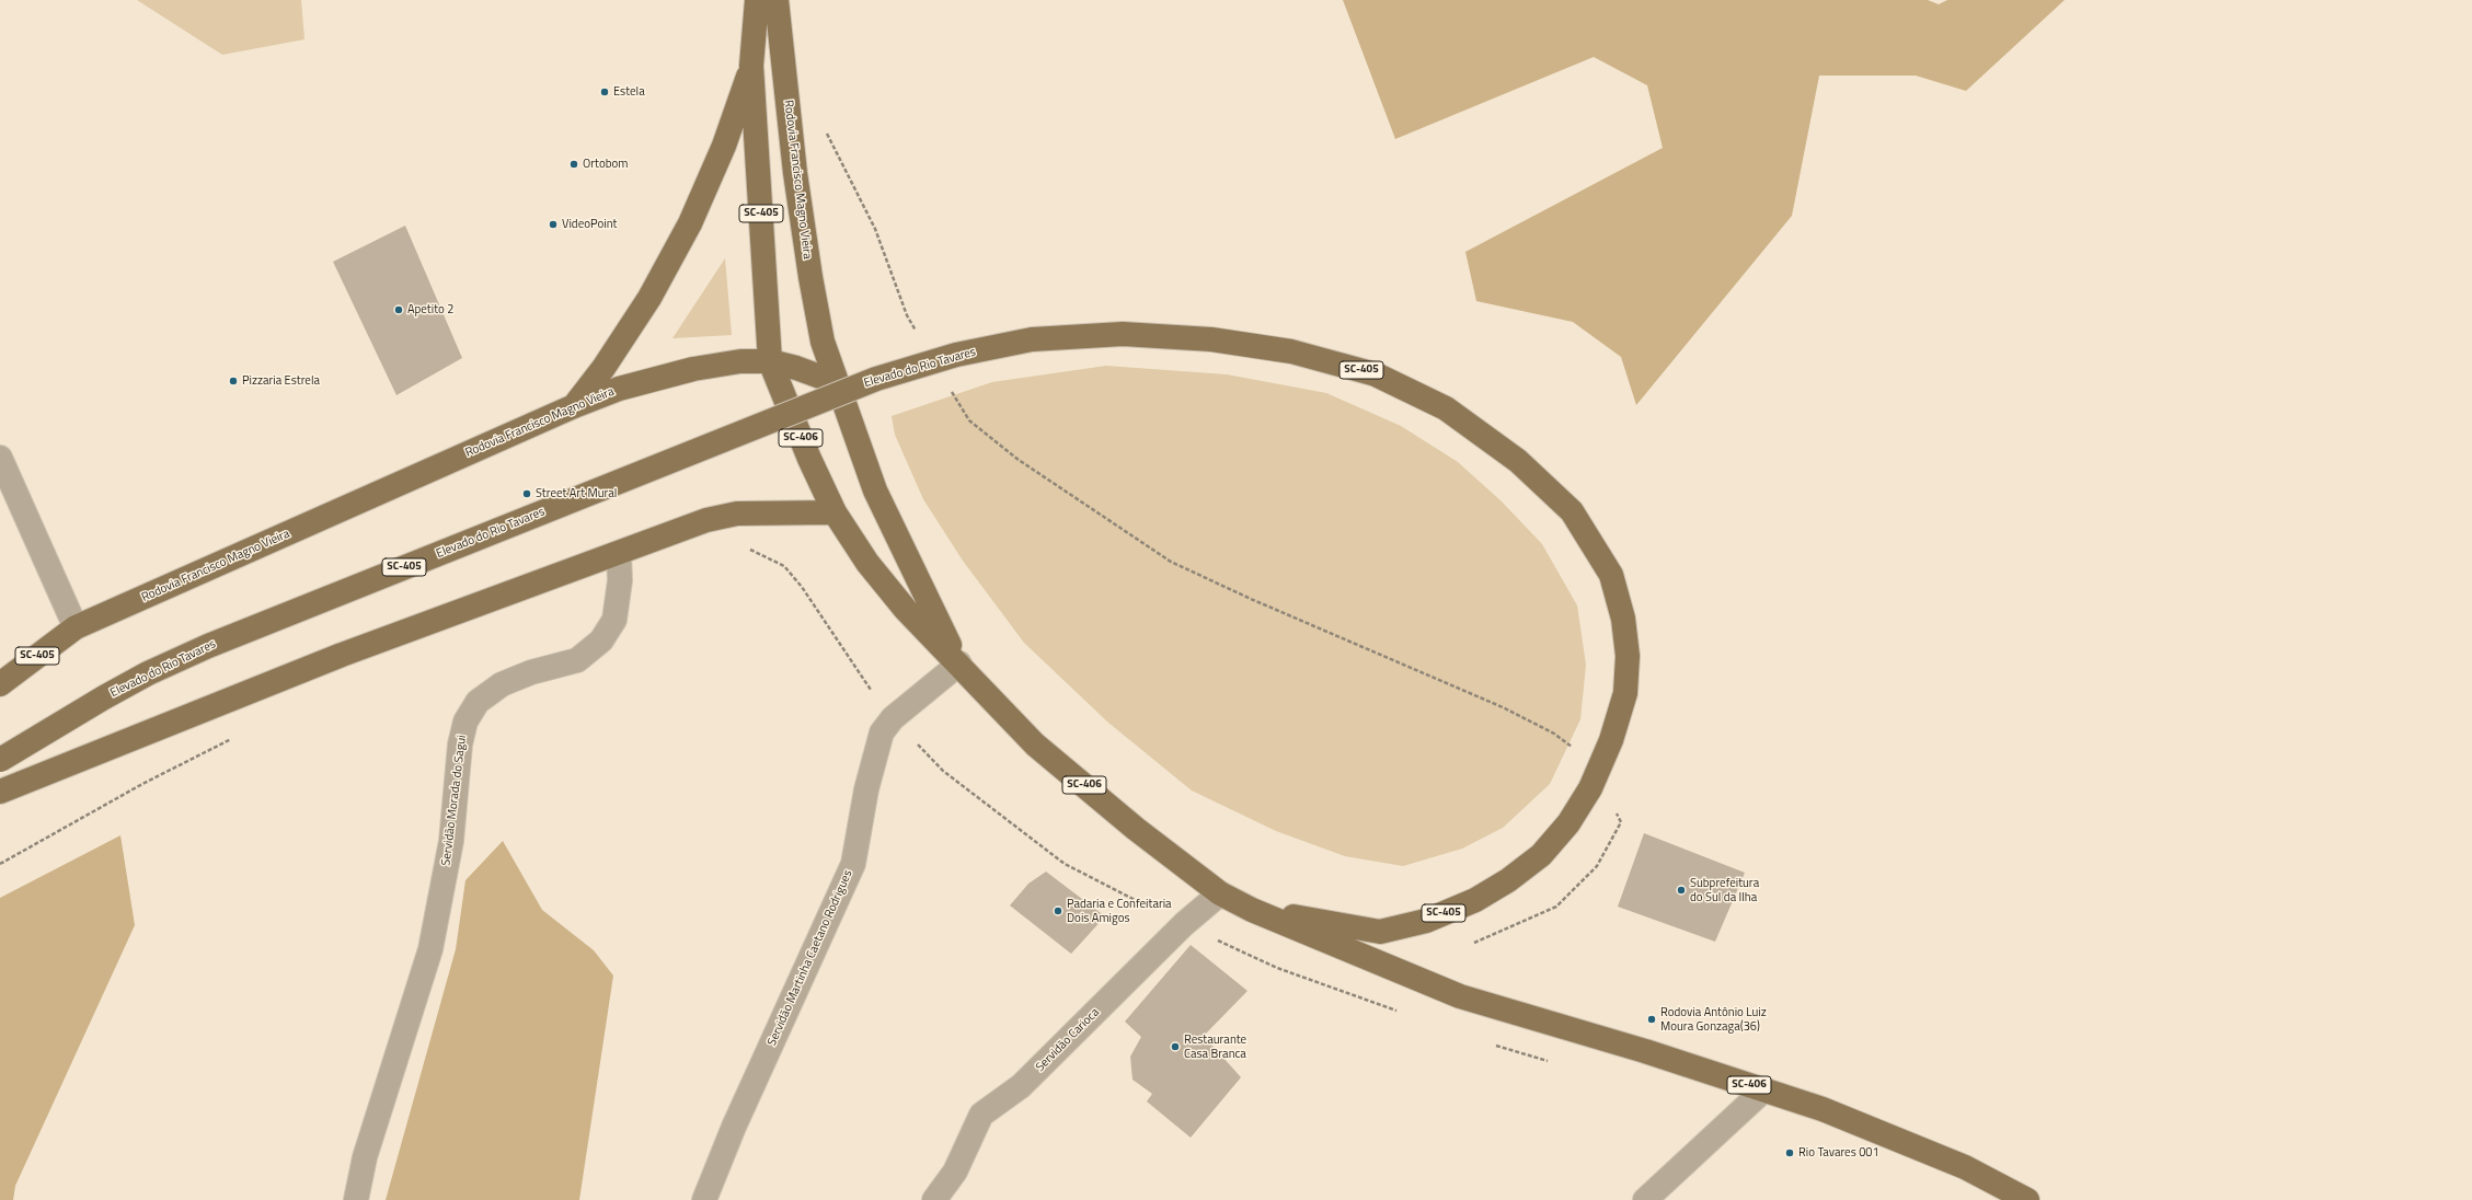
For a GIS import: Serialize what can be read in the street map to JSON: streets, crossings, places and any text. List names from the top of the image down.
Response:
{
  "streets": {
    "main road": [
      "Rodovia Francisco Magno Vieira",
      "SC-405",
      "Elevado do Rio Tavares",
      "SC-406"
    ],
    "lane": ["Servidão Morada do Sagui", "Servidão Martinha Caetano Rodrigues", "Servidão Carioca"]
  },
  "crossings": [
    ["Rodovia Francisco Magno Vieira", "SC-405"],
    ["Rodovia Francisco Magno Vieira", "SC-406"],
    ["Rodovia Francisco Magno Vieira", "Servidão Martinha Caetano Rodrigues"],
    ["SC-405", "SC-406"],
    ["Elevado do Rio Tavares", "SC-406"],
    ["SC-406", "Servidão Martinha Caetano Rodrigues"],
    ["SC-406", "Servidão Carioca"]
  ],
  "places": [
    "Estela",
    "Ortobom",
    "VideoPoint",
    "Apetito 2",
    "Pizzaria Estrela",
    "Street Art Mural",
    "Subprefeitura do Sul da Ilha",
    "Padaria e Confeitaria Dois Amigos",
    "Rodovia Antônio Luiz Moura Gonzaga(36)",
    "Restaurante Casa Branca",
    "Rio Tavares 001"
  ]
}
